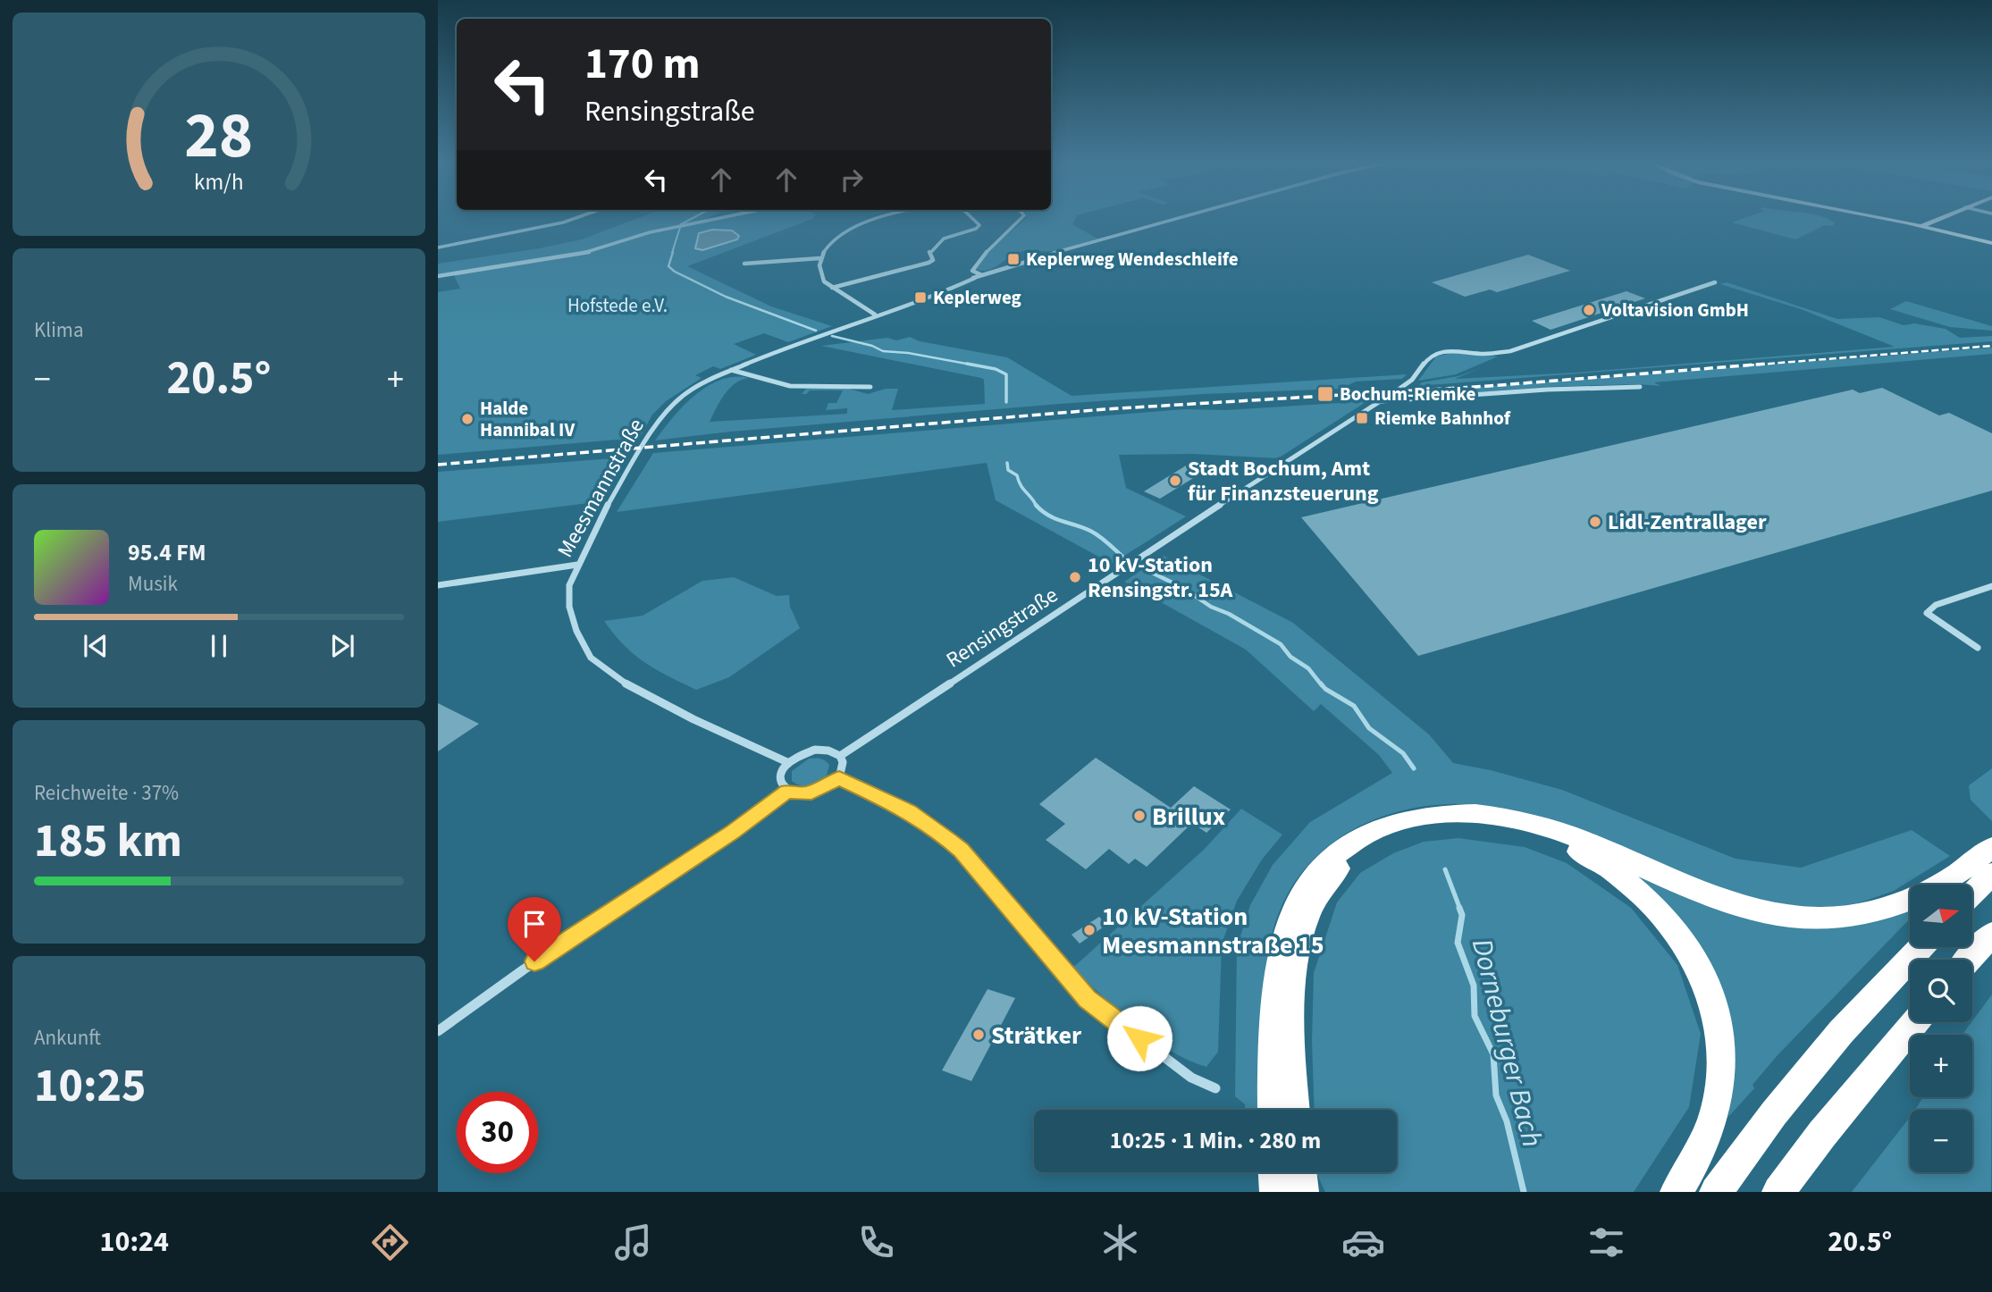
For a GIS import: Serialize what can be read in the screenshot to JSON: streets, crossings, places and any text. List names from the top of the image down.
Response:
{
  "streets": {
    "street": ["Meesmannstraße", "Rensingstraße"]
  },
  "crossings": [
    ["Meesmannstraße", "Rensingstraße"]
  ],
  "water": ["Dorneburger Bach"],
  "parks": ["Hofstede e.V."],
  "places": {
    "transit": [
      "Keplerweg Wendeschleife",
      "Keplerweg",
      "Bochum-Riemke",
      "Riemke Bahnhof"
    ],
    "other": [
      "Voltavision GmbH",
      "Halde Hannibal IV",
      "Stadt Bochum, Amt für Finanzsteuerung",
      "Lidl-Zentrallager",
      "10 kV-Station Rensingstr. 15A",
      "Brillux",
      "10 kV-Station Meesmannstraße 15",
      "Strätker"
    ]
  },
  "north": "right",
  "page": {
    "turn": ["170 m", "Rensingstraße"],
    "tile": [
      "Klima",
      ["Reichweite · 37%", "185 km"],
      ["Ankunft", "10:25"]
    ],
    "heat": ["−", "20.5°", "+"],
    "song": ["95.4 FM", "Musik"],
    "map_buttons": ["+", "−"],
    "limit": "30",
    "trip": "10:25 · 1 Min. · 280 m",
    "tabs": ["10:24", "20.5°"],
    "gauge": ["28", "km/h"]
  }
}
